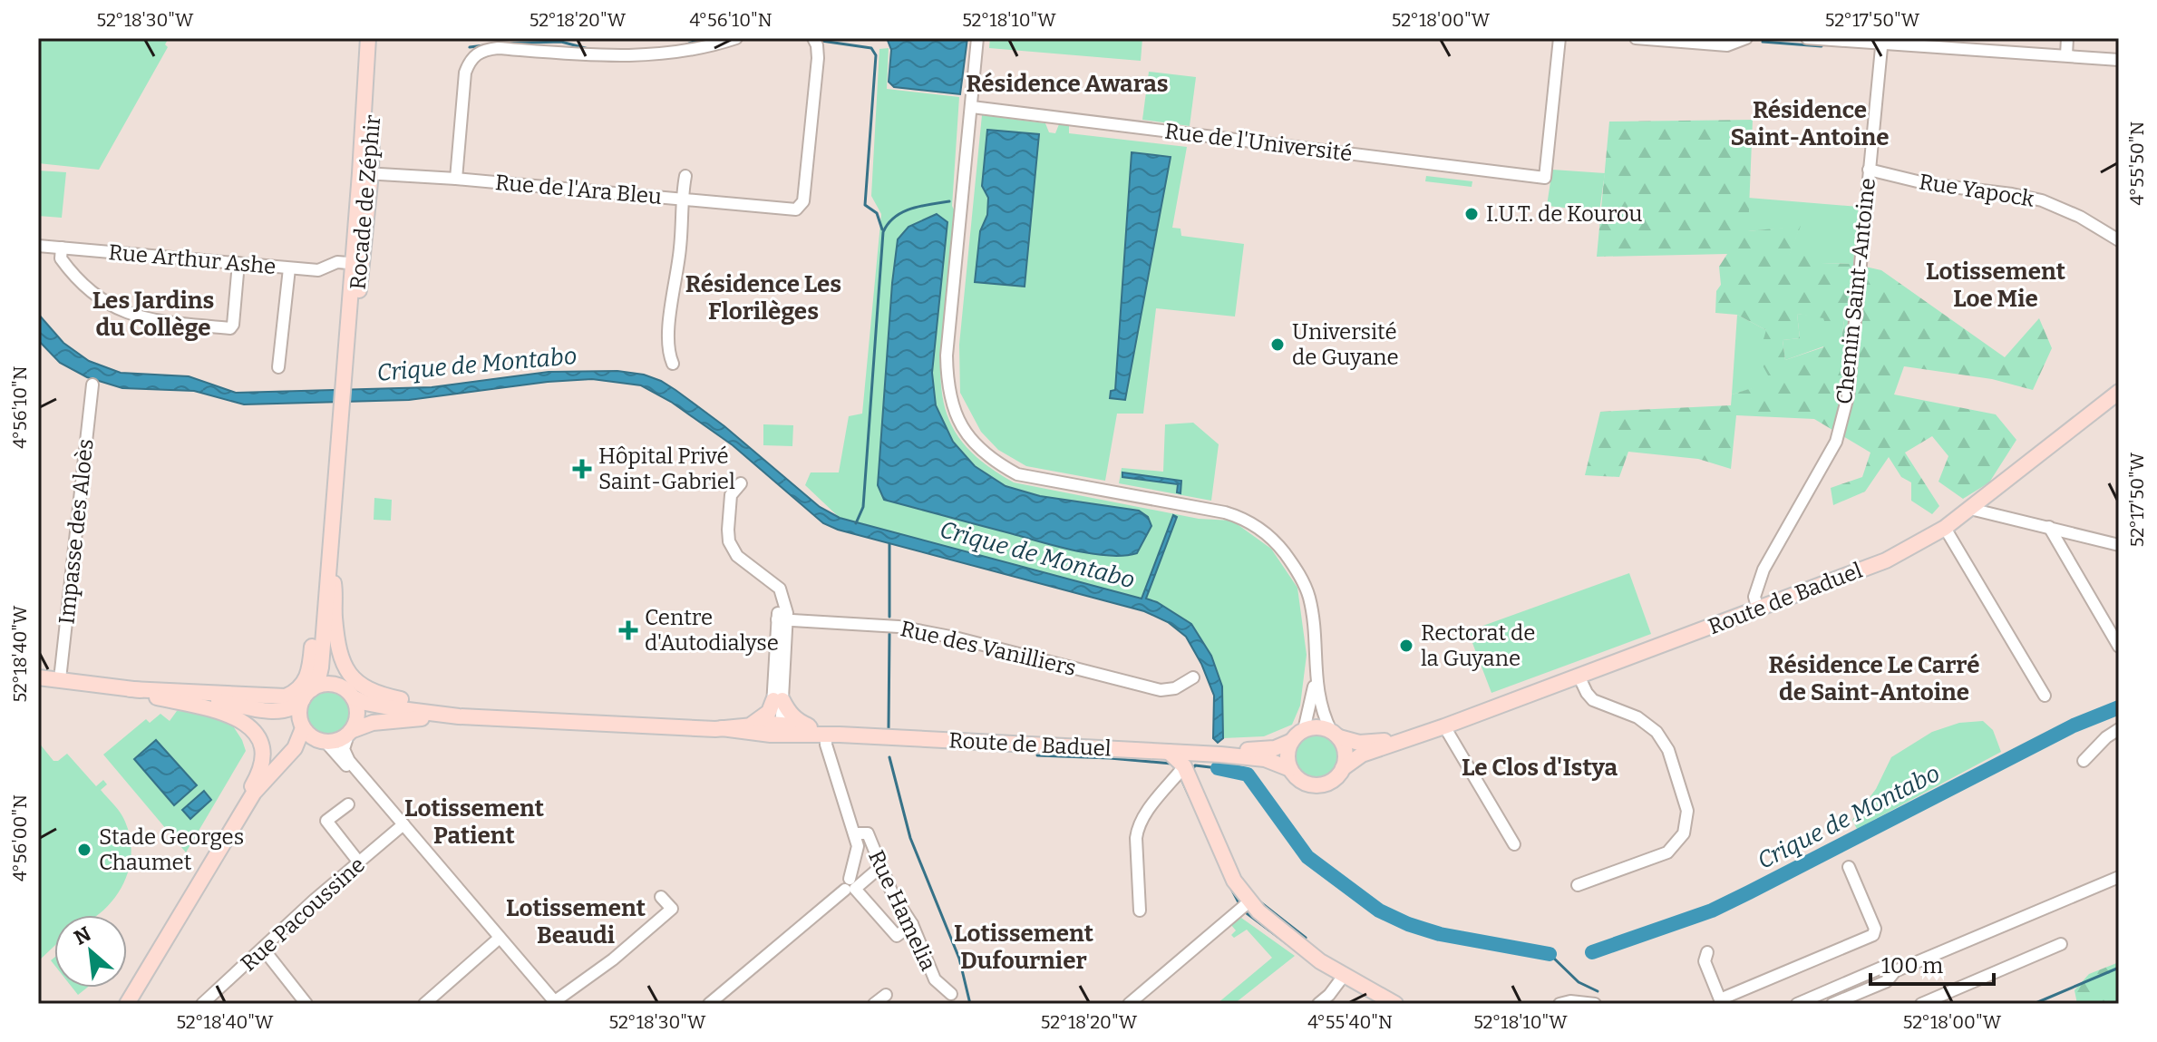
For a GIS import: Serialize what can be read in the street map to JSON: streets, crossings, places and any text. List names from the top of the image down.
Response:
{
  "streets": {
    "main road": ["Rocade de Zéphir", "Route de Baduel"],
    "street": [
      "Rue de l'Université",
      "Rue de l'Ara Bleu",
      "Rue Yapock",
      "Rue Arthur Ashe",
      "Chemin Saint-Antoine",
      "Impasse des Aloès",
      "Rue des Vanilliers",
      "Rue Hamelia",
      "Rue Pacoussine"
    ]
  },
  "crossings": [
    ["Rue de l'Ara Bleu", "Rocade de Zéphir"],
    ["Rue Yapock", "Chemin Saint-Antoine"],
    ["Rocade de Zéphir", "Rue Arthur Ashe"],
    ["Rocade de Zéphir", "Route de Baduel"],
    ["Chemin Saint-Antoine", "Route de Baduel"]
  ],
  "districts": [
    "Résidence Awaras",
    "Résidence Saint-Antoine",
    "Lotissement Loe Mie",
    "Résidence Les Florilèges",
    "Les Jardins du Collège",
    "Résidence Le Carré de Saint-Antoine",
    "Le Clos d'Istya",
    "Lotissement Patient",
    "Lotissement Beaudi",
    "Lotissement Dufournier"
  ],
  "water": ["Crique de Montabo"],
  "places": {
    "other": [
      "I.U.T. de Kourou",
      "Université de Guyane",
      "Rectorat de la Guyane",
      "Stade Georges Chaumet"
    ],
    "health": ["Hôpital Privé Saint-Gabriel", "Centre d'Autodialyse"]
  },
  "scale_bar": "100 m",
  "north": "top left",
  "coordinates": [
    "52°18'30\"W",
    "52°18'20\"W",
    "4°56'10\"N",
    "52°18'10\"W",
    "52°18'00\"W",
    "52°17'50\"W",
    "4°55'50\"N",
    "52°18'40\"W",
    "4°56'00\"N",
    "4°55'40\"N"
  ]
}
